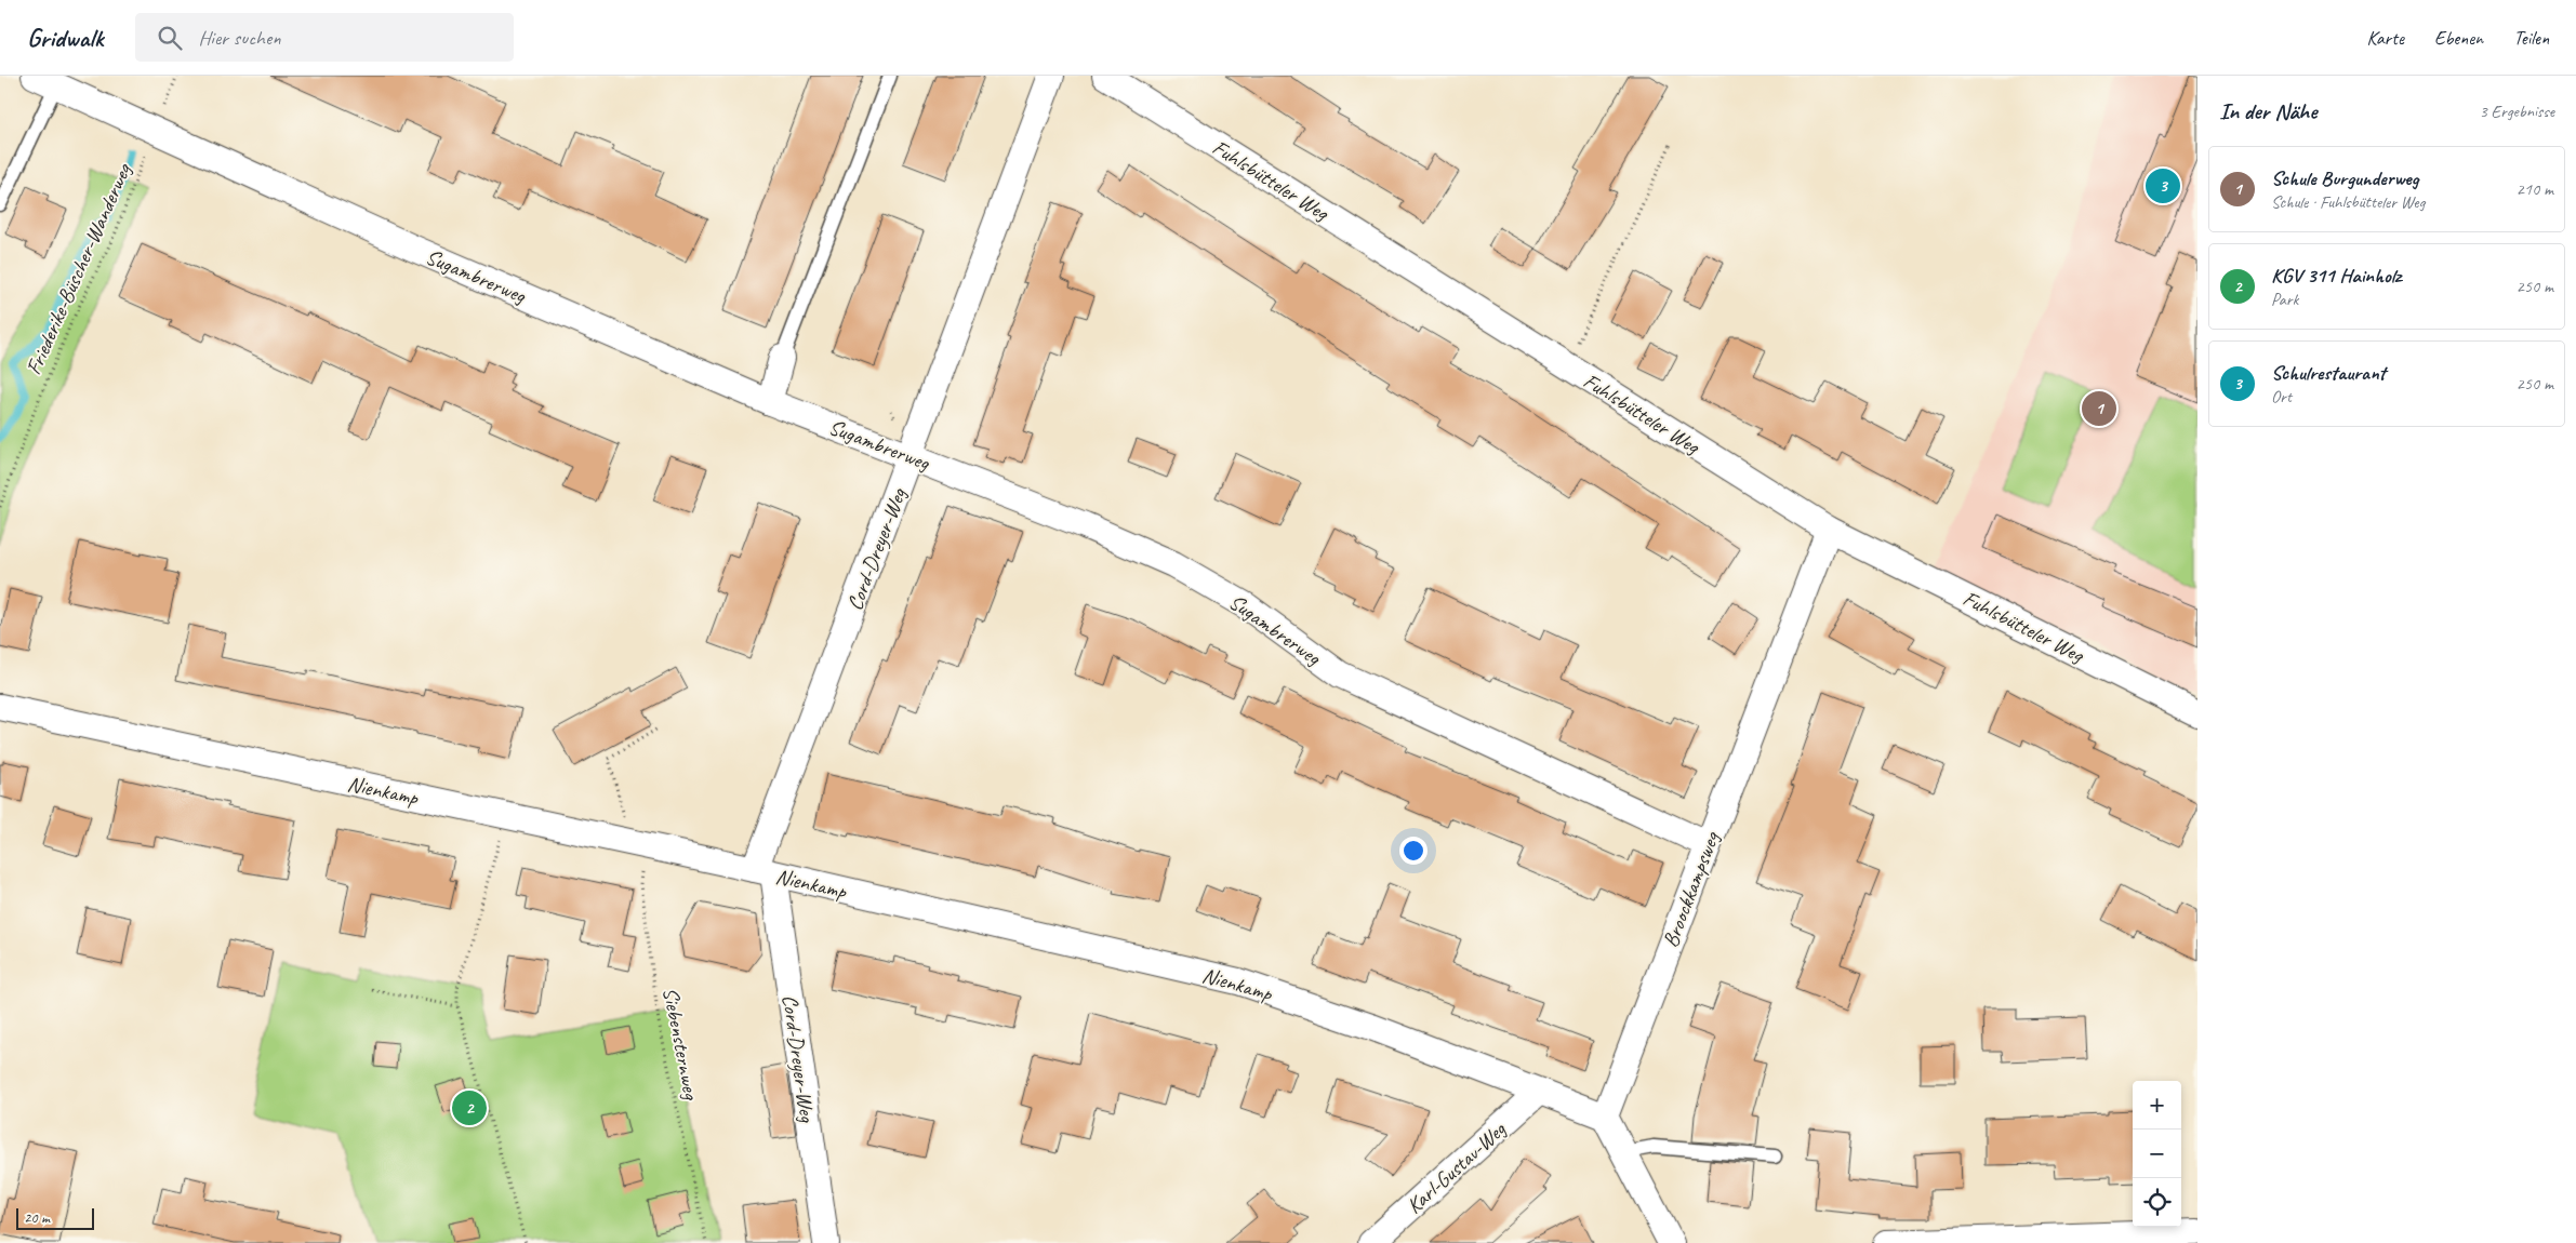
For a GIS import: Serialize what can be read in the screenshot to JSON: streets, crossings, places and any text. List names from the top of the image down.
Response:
{
  "streets": {
    "street": [
      "Fuhlsbütteler Weg",
      "Sugambrerweg",
      "Cord-Dreyer-Weg",
      "Nienkamp",
      "Broockkampsweg",
      "Karl-Gustav-Weg"
    ],
    "path": ["Friederike-Büscher-Wanderweg", "Siebensternweg"]
  },
  "crossings": [
    ["Fuhlsbütteler Weg", "Broockkampsweg"],
    ["Friederike-Büscher-Wanderweg", "Sugambrerweg"],
    ["Sugambrerweg", "Cord-Dreyer-Weg"],
    ["Sugambrerweg", "Broockkampsweg"],
    ["Cord-Dreyer-Weg", "Nienkamp"],
    ["Nienkamp", "Broockkampsweg"],
    ["Nienkamp", "Siebensternweg"],
    ["Nienkamp", "Karl-Gustav-Weg"]
  ],
  "scale_bar": "20 m",
  "page": {
    "header": "Gridwalk",
    "search": "Hier suchen",
    "nav": ["Karte", "Ebenen", "Teilen"],
    "heading": ["In der Nähe", "3 Ergebnisse"],
    "list": [
      {
        "mark": "1",
        "name": "Schule Burgunderweg",
        "note": "Schule · Fuhlsbütteler Weg",
        "value": "210 m"
      },
      {
        "mark": "2",
        "name": "KGV 311 Hainholz",
        "note": "Park",
        "value": "250 m"
      },
      {
        "mark": "3",
        "name": "Schulrestaurant",
        "note": "Ort",
        "value": "250 m"
      }
    ],
    "pins": ["3", "1", "2"],
    "map_buttons": ["+", "−"],
    "scale": "20 m"
  }
}
